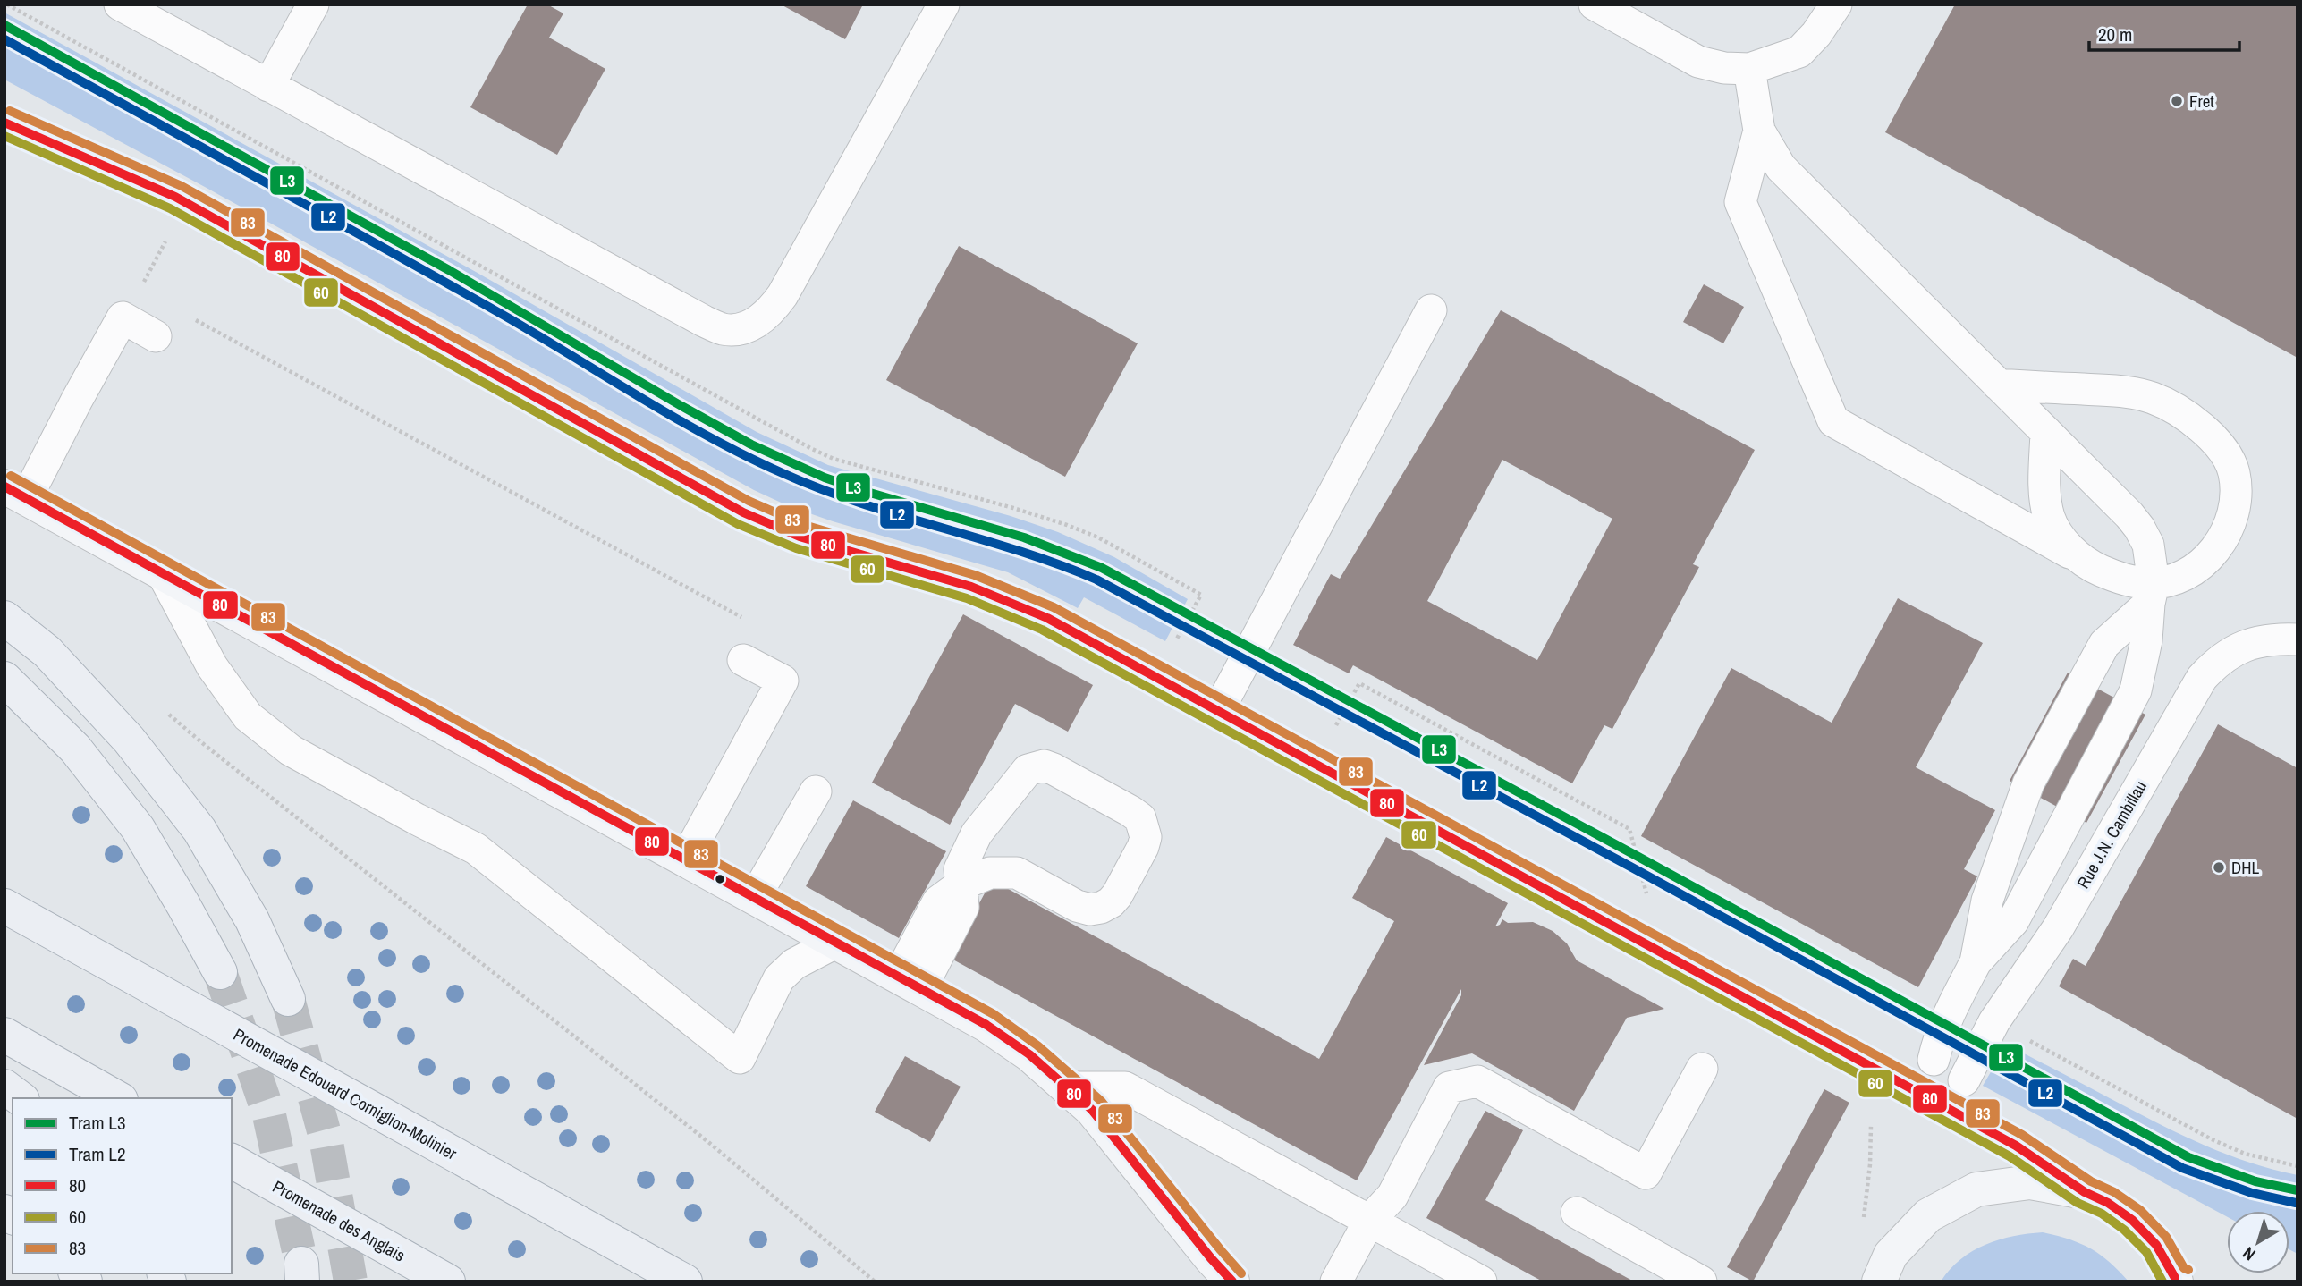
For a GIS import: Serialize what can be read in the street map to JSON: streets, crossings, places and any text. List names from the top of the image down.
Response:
{
  "streets": {
    "main road": ["Promenade Edouard Corniglion-Molinier", "Promenade des Anglais"],
    "lane": ["Rue J.N. Cambillau"]
  },
  "places": ["Fret", "DHL"],
  "lines": [
    "tram line L3",
    "tram line L2",
    "transit line 83",
    "transit line 80",
    "transit line 60"
  ],
  "legend": [
    "Tram L3",
    "Tram L2",
    "80",
    "60",
    "83"
  ],
  "scale_bar": "20 m",
  "north": "bottom left"
}
